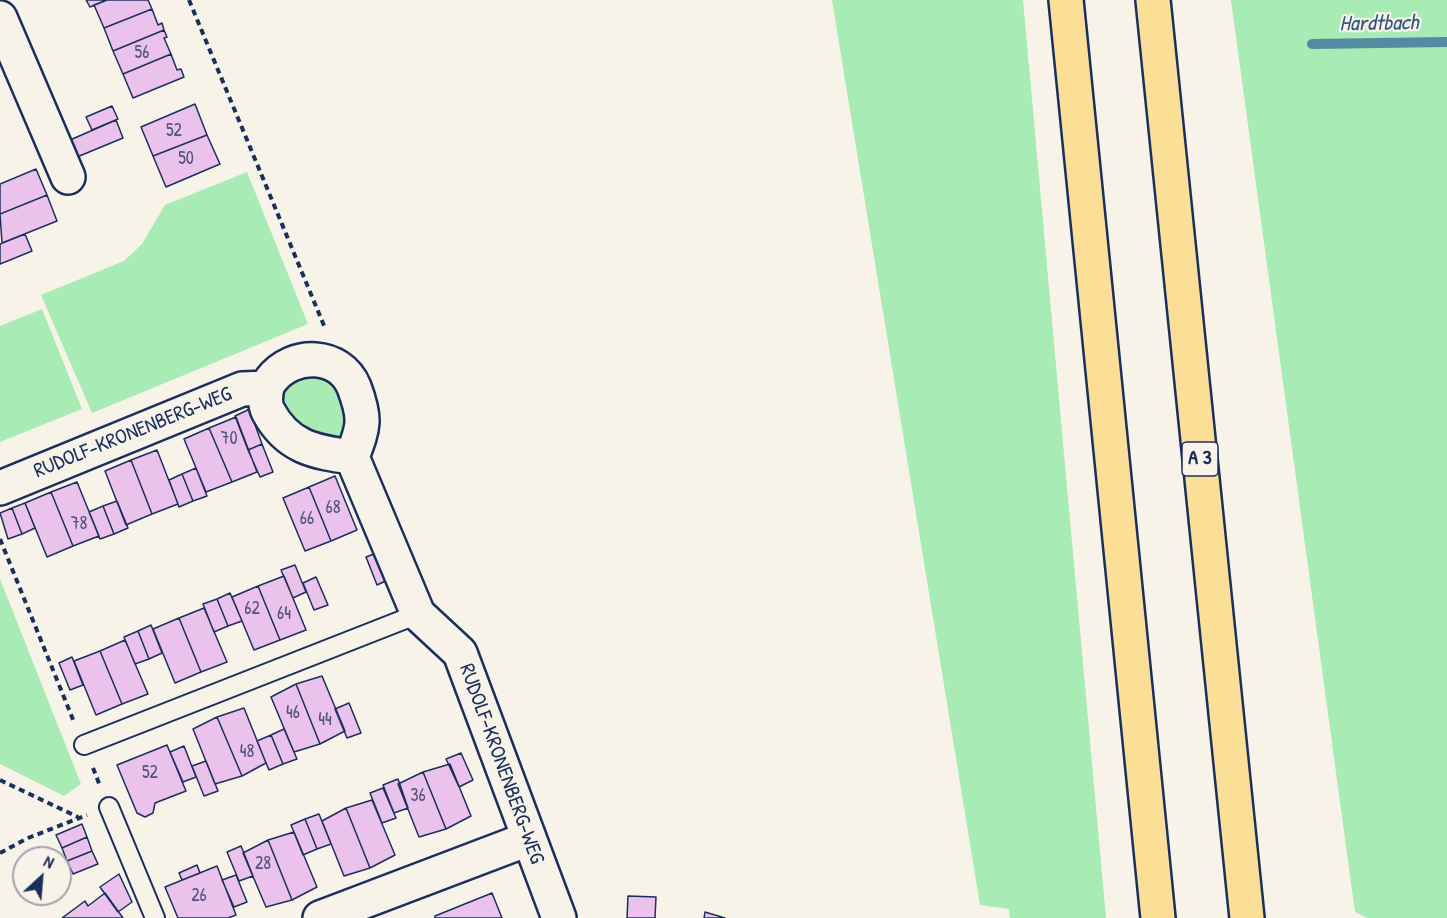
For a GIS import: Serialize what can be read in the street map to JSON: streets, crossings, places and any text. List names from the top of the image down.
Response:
{
  "streets": {
    "highway": ["A 3"],
    "street": ["RUDOLF-KRONENBERG-WEG"]
  },
  "water": ["Hardtbach"],
  "house_numbers": [
    "56",
    "52",
    "50",
    "70",
    "68",
    "66",
    "78",
    "62",
    "64",
    "46",
    "44",
    "48",
    "52",
    "36",
    "28",
    "26"
  ],
  "north": "top right"
}
